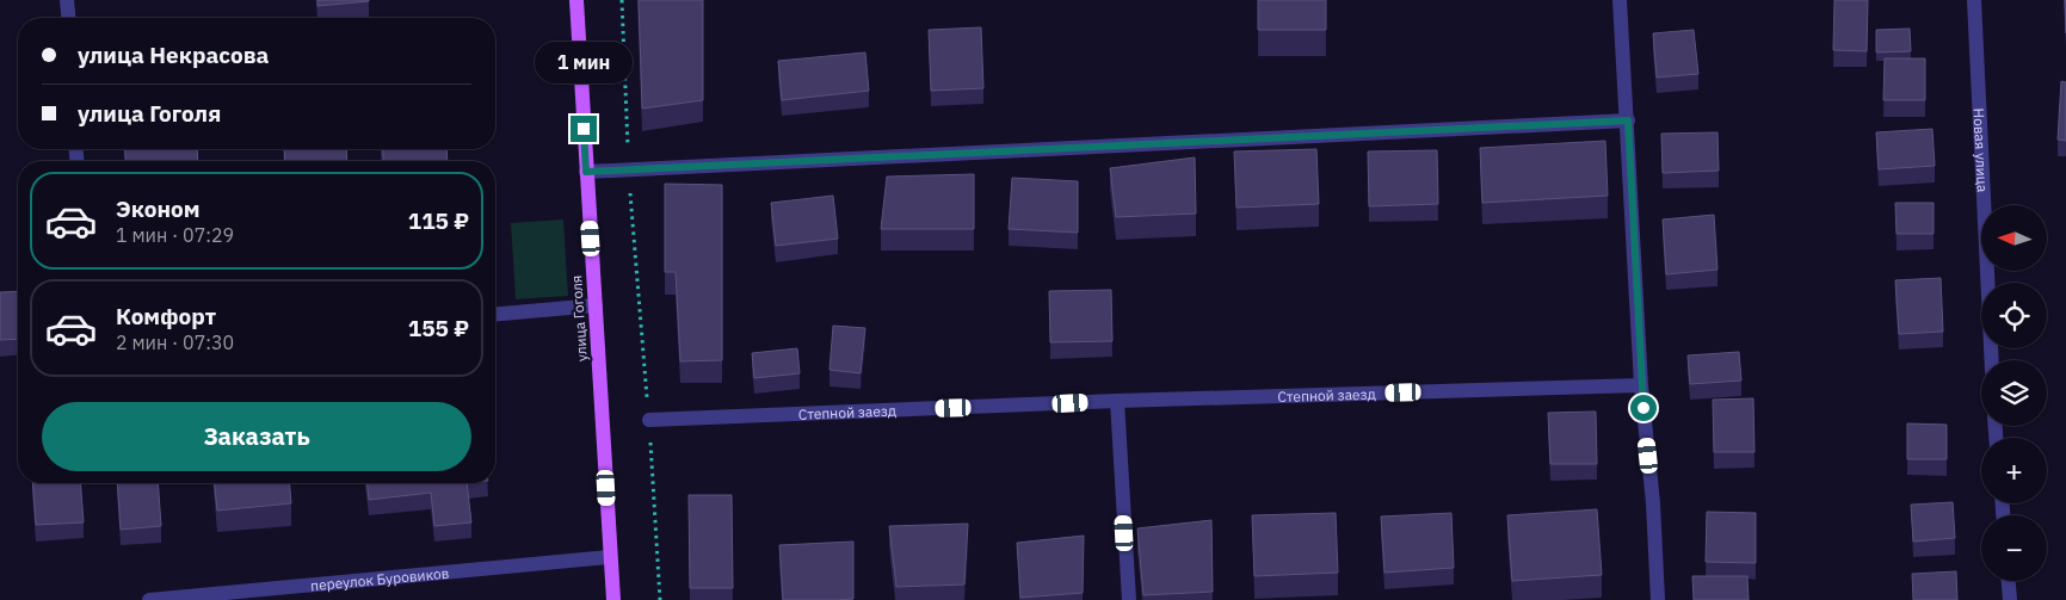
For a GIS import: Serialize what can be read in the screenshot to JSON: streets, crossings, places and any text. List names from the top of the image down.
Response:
{
  "streets": {
    "main road": ["улица Гоголя"],
    "street": ["Новая улица", "Степной заезд", "переулок Буровиков"]
  },
  "crossings": [
    ["улица Гоголя", "переулок Буровиков"]
  ],
  "north": "left",
  "page": {
    "banner": ["улица Некрасова", "улица Гоголя"],
    "bubble": "1 мин",
    "list": [
      {
        "name": "Эконом",
        "note": "1 мин · 07:29",
        "value": "115 ₽"
      },
      {
        "name": "Комфорт",
        "note": "2 мин · 07:30",
        "value": "155 ₽"
      }
    ],
    "map_buttons": ["+", "−"],
    "buttons": "Заказать"
  }
}
